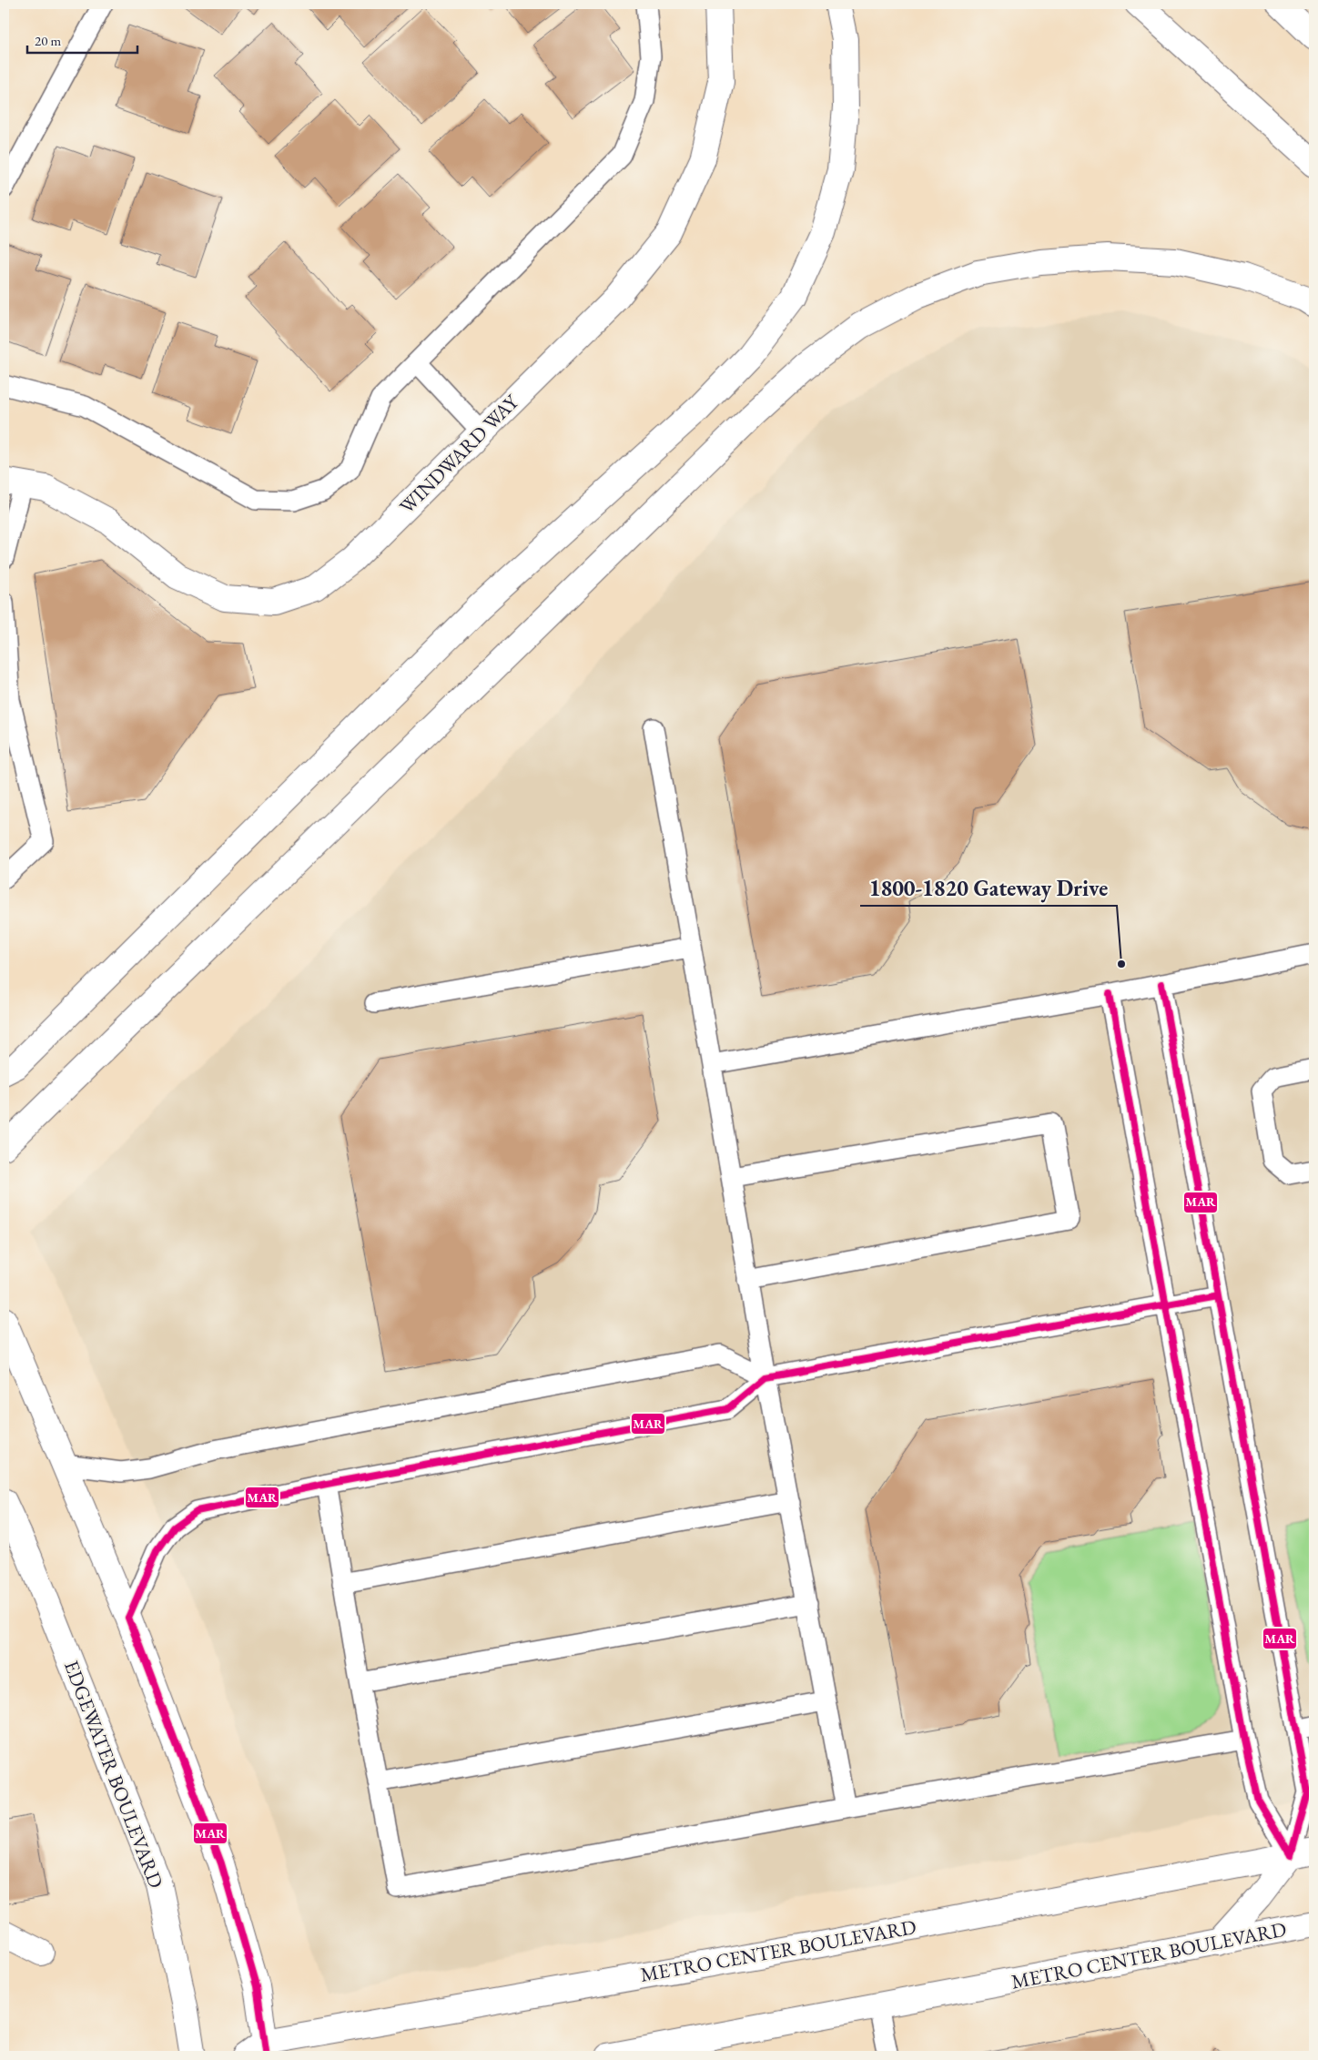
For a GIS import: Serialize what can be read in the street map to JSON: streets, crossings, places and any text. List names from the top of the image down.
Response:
{
  "streets": {
    "main road": ["WINDWARD WAY", "EDGEWATER BOULEVARD", "METRO CENTER BOULEVARD"]
  },
  "places": ["1800-1820 Gateway Drive"],
  "lines": ["transit line MAR"],
  "scale_bar": "20 m"
}
